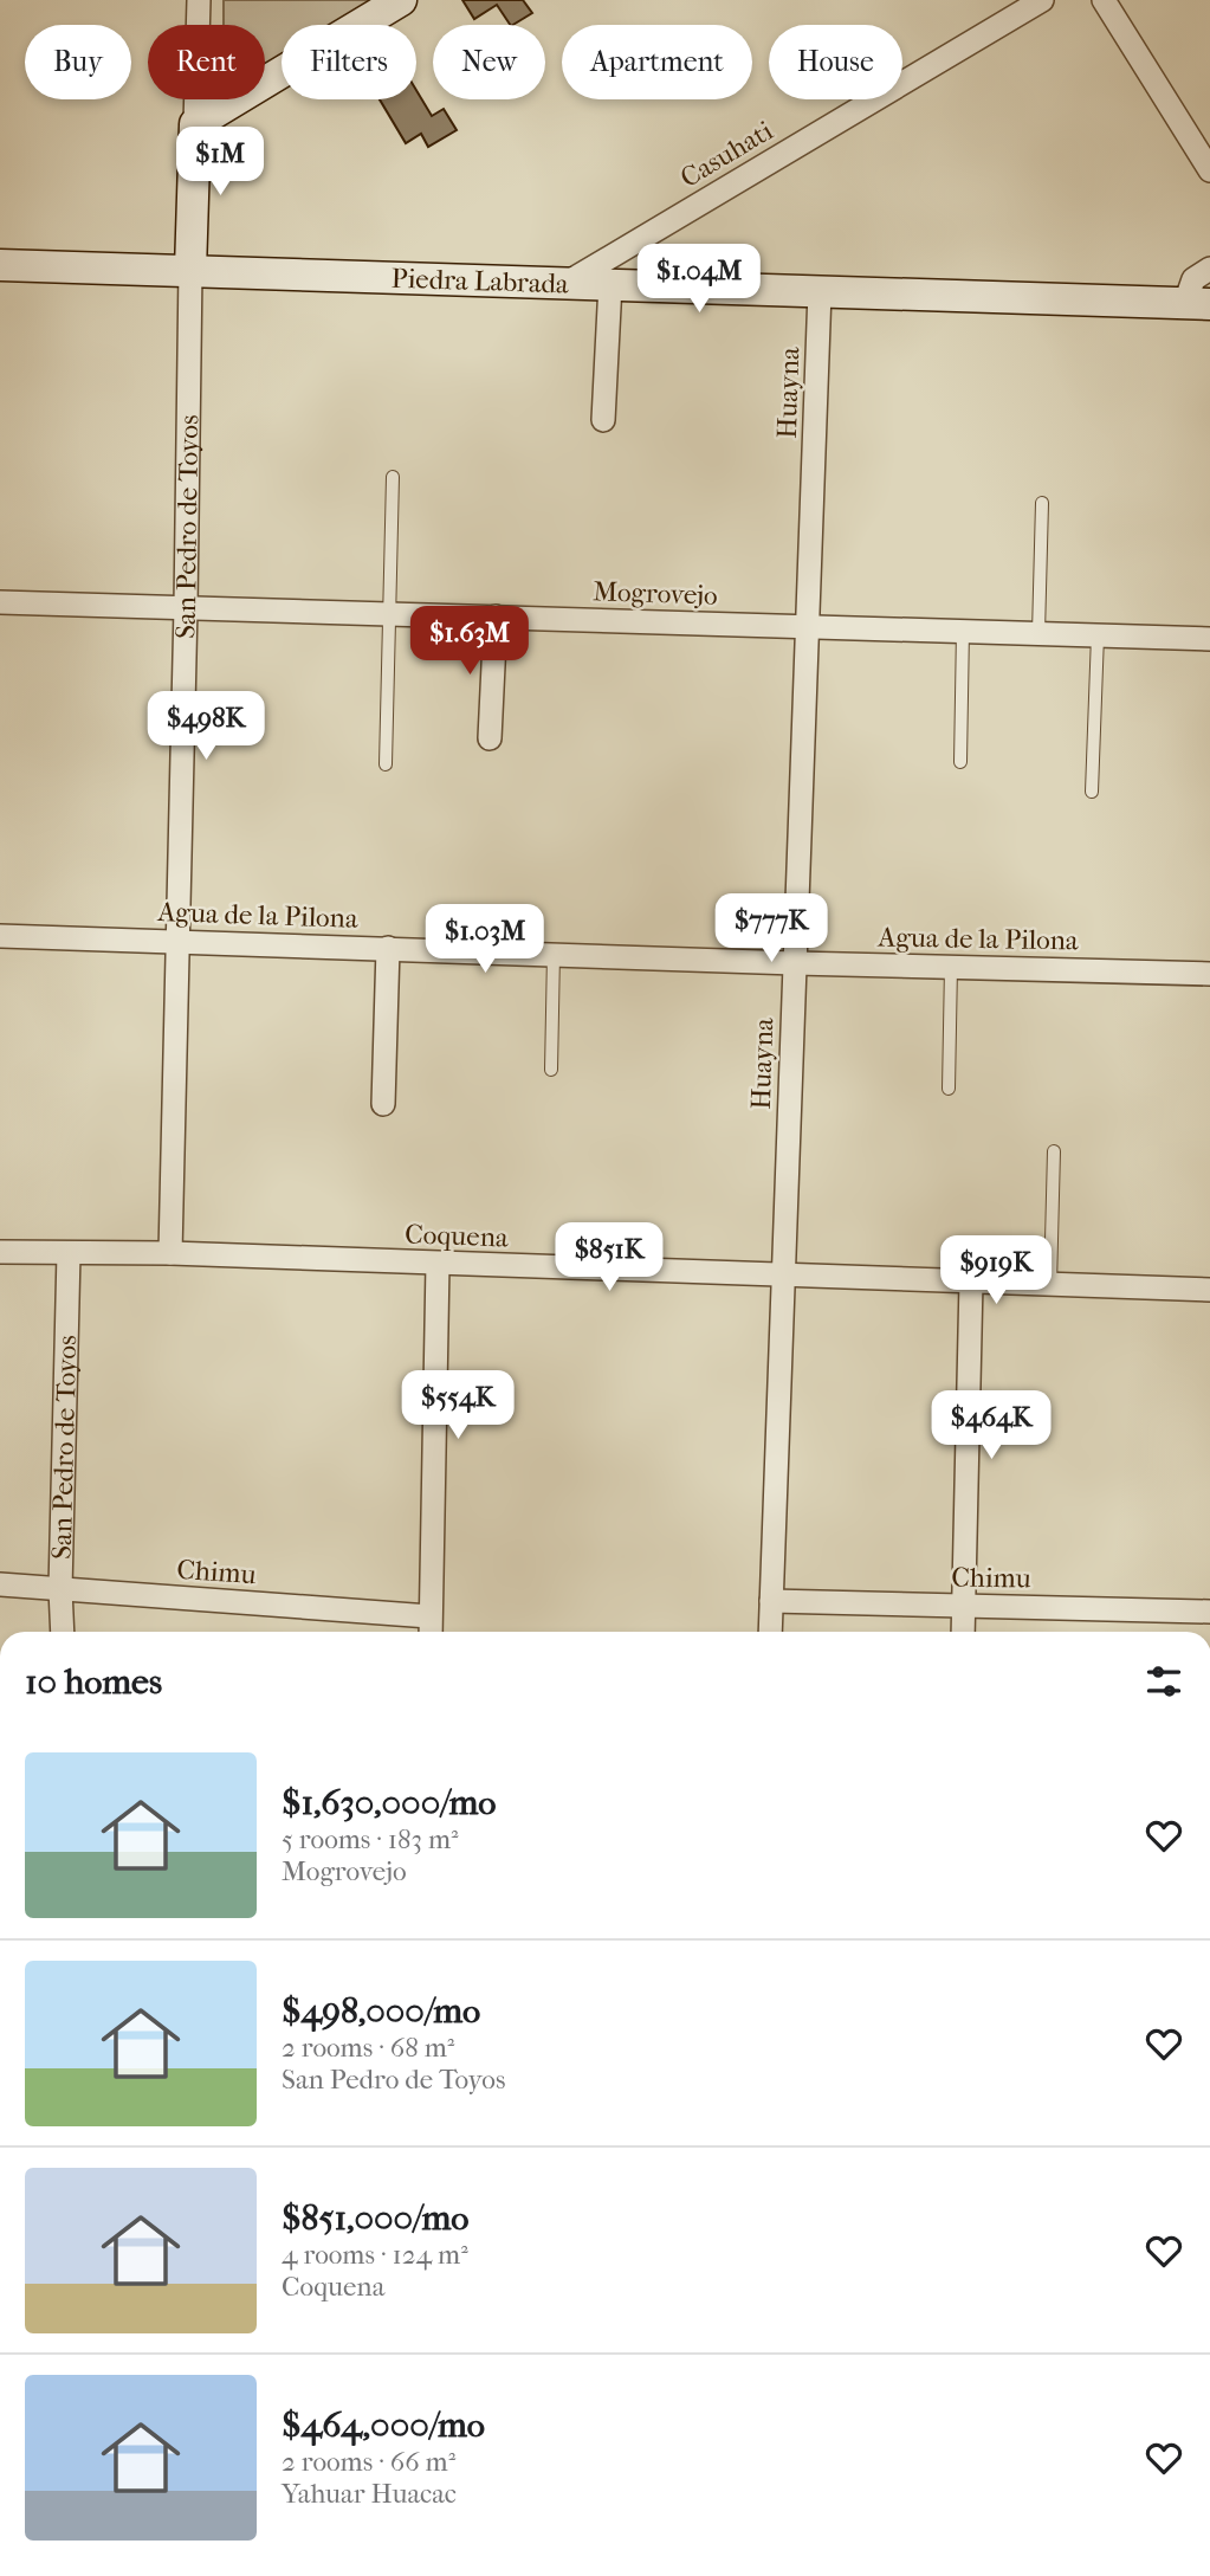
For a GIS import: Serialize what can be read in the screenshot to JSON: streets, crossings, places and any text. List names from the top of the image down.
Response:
{
  "streets": {
    "main road": ["Piedra Labrada", "San Pedro de Toyos"],
    "street": [
      "Casuhati",
      "Huayna",
      "Mogrovejo",
      "Agua de la Pilona",
      "Coquena",
      "Chimu"
    ]
  },
  "crossings": [
    ["Casuhati", "Piedra Labrada"],
    ["Piedra Labrada", "Huayna"],
    ["Piedra Labrada", "San Pedro de Toyos"],
    ["Huayna", "Mogrovejo"],
    ["Huayna", "Agua de la Pilona"],
    ["Huayna", "Coquena"],
    ["Huayna", "Chimu"],
    ["San Pedro de Toyos", "Mogrovejo"],
    ["San Pedro de Toyos", "Agua de la Pilona"],
    ["San Pedro de Toyos", "Coquena"],
    ["San Pedro de Toyos", "Chimu"]
  ],
  "page": {
    "chip": [
      "Buy",
      "Rent",
      "Filters",
      "New",
      "Apartment",
      "House"
    ],
    "price": [
      "$1M",
      "$1.04M",
      "$1.63M",
      "$498K",
      "$777K",
      "$1.03M",
      "$851K",
      "$919K",
      "$554K",
      "$464K"
    ],
    "heading": "10 homes",
    "list": [
      {
        "name": "$1,630,000/mo",
        "note": "5 rooms · 183 m² · Mogrovejo"
      },
      {
        "name": "$498,000/mo",
        "note": "2 rooms · 68 m² · San Pedro de Toyos"
      },
      {
        "name": "$851,000/mo",
        "note": "4 rooms · 124 m² · Coquena"
      },
      {
        "name": "$464,000/mo",
        "note": "2 rooms · 66 m² · Yahuar Huacac"
      }
    ]
  }
}
